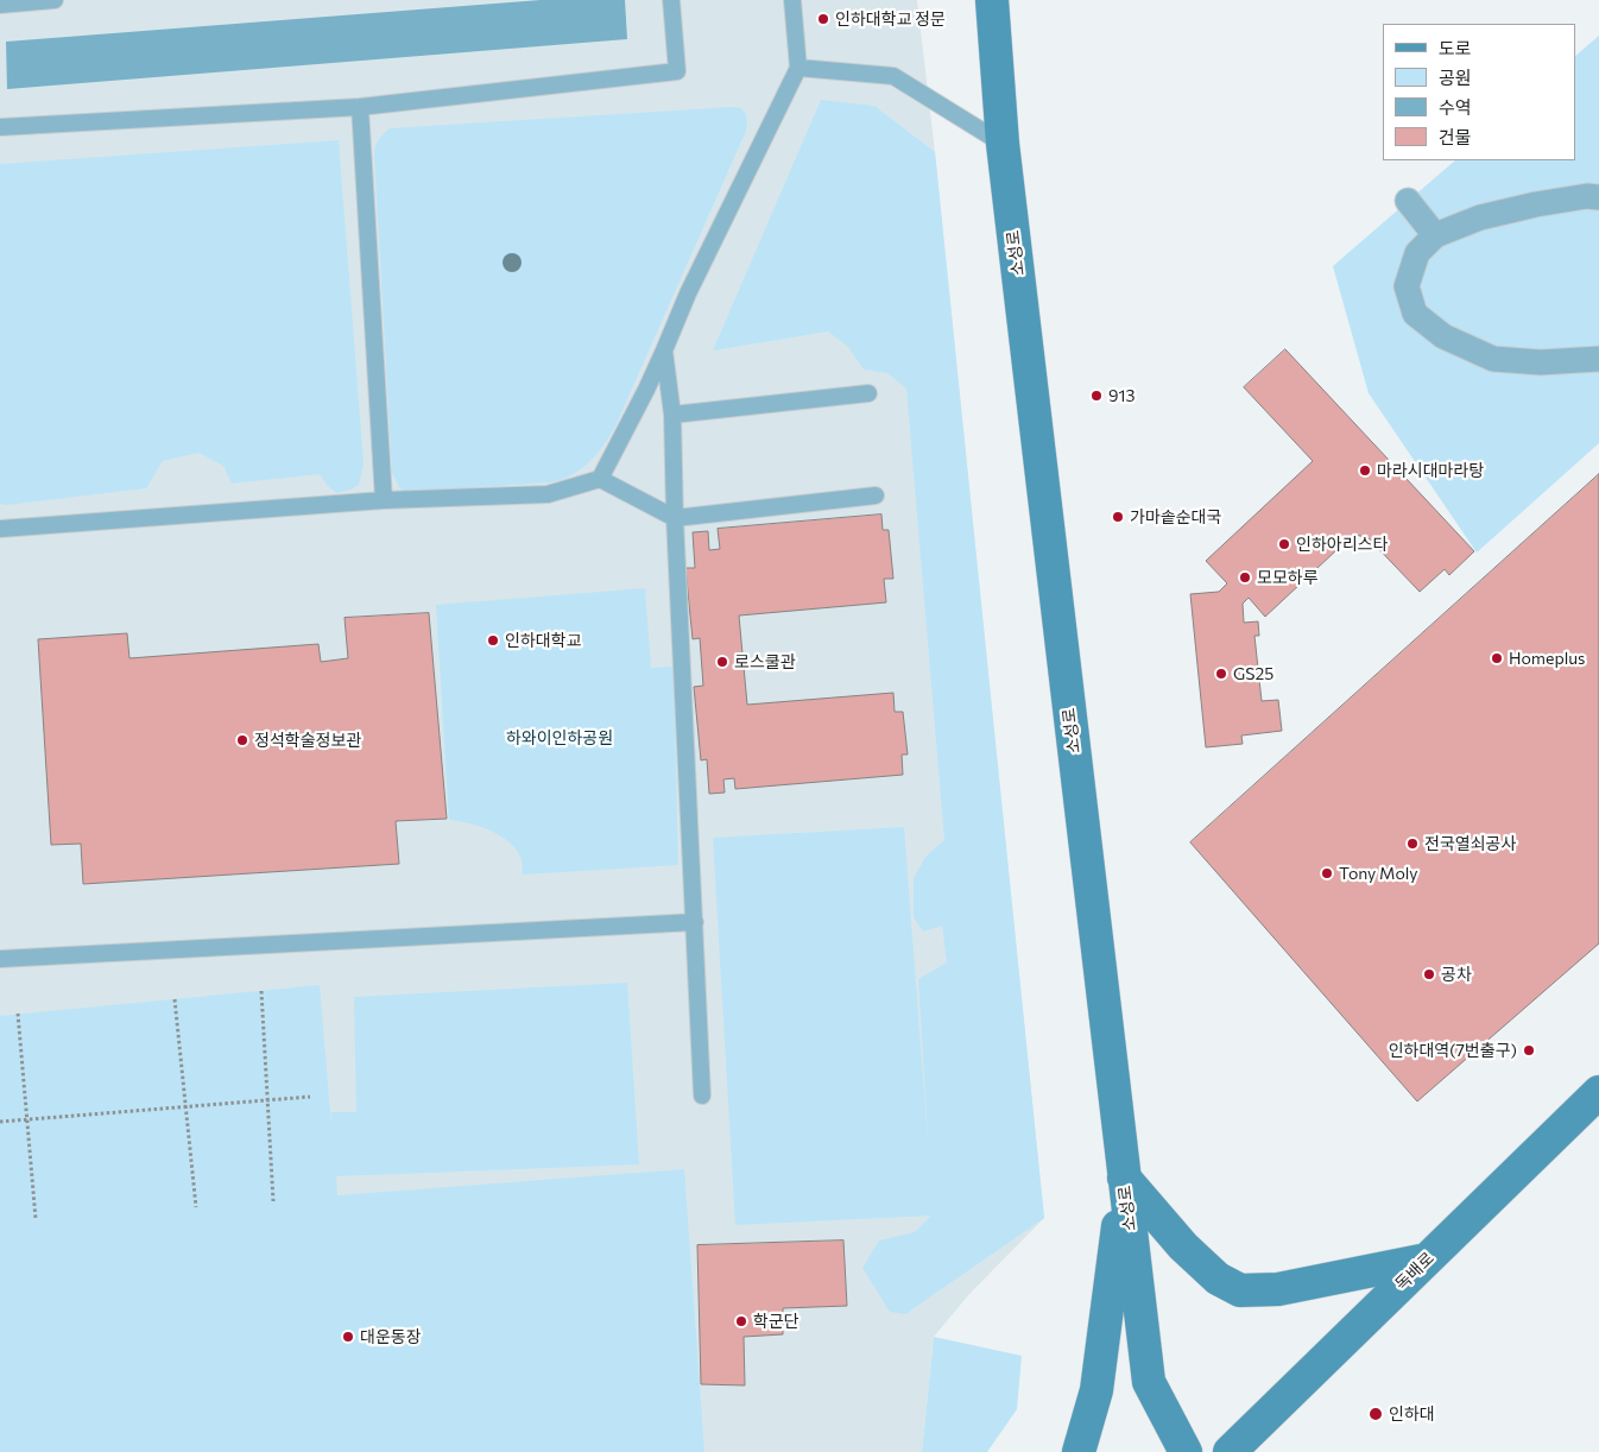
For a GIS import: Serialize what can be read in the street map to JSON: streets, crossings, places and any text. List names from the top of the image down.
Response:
{
  "streets": {
    "main road": ["소성로", "독배로"]
  },
  "parks": ["하와이인하공원"],
  "places": [
    "인하대학교 정문",
    "913",
    "마라시대마라탕",
    "가마솥순대국",
    "인하아리스타",
    "모모하루",
    "인하대학교",
    "Homeplus",
    "로스쿨관",
    "GS25",
    "정석학술정보관",
    "전국열쇠공사",
    "Tony Moly",
    "공차",
    "인하대역(7번출구)",
    "학군단",
    "대운동장",
    "인하대"
  ],
  "legend": [
    "도로",
    "공원",
    "수역",
    "건물"
  ]
}
